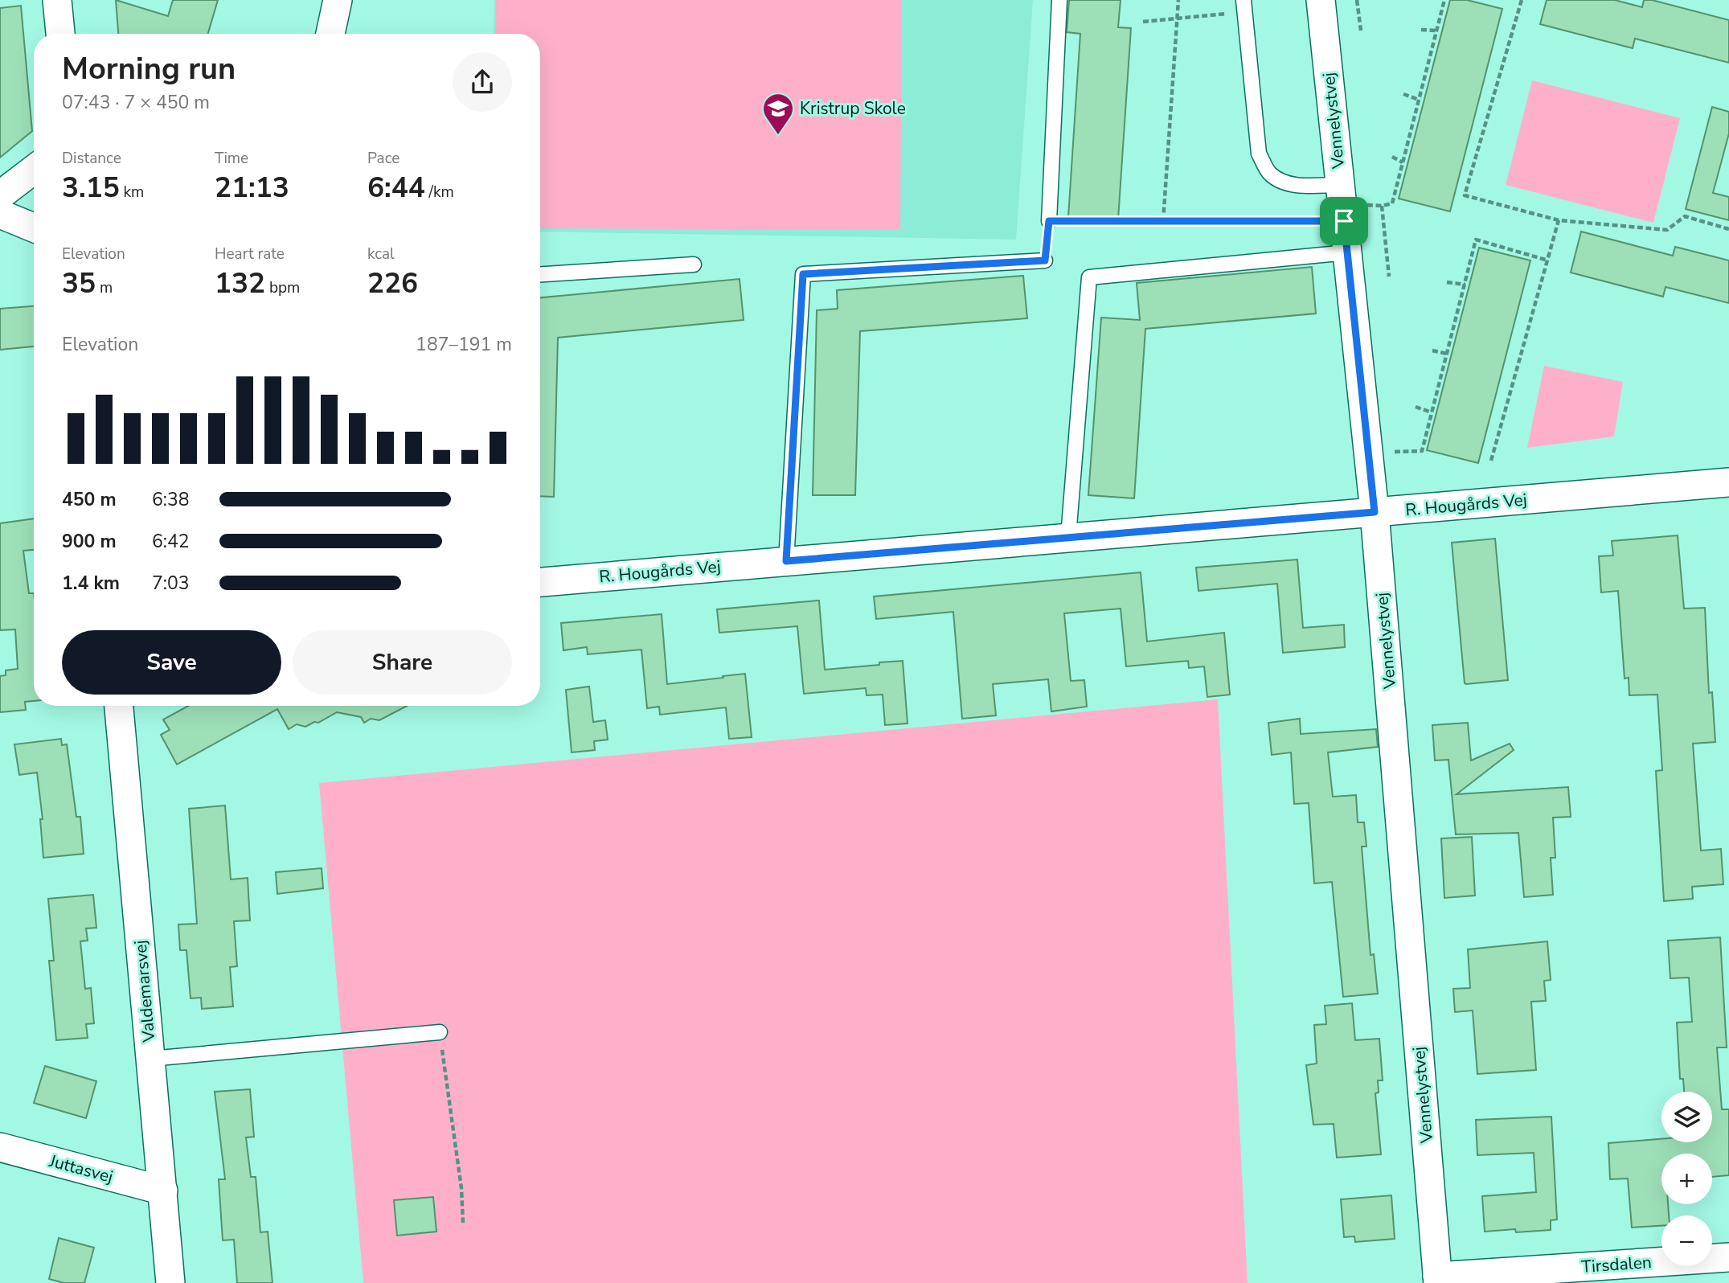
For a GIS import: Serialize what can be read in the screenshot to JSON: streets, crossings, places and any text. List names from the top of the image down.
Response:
{
  "streets": {
    "street": [
      "Vennelystvej",
      "R. Hougårds Vej",
      "Valdemarsvej",
      "Juttasvej",
      "Tirsdalen"
    ]
  },
  "crossings": [
    ["Vennelystvej", "R. Hougårds Vej"],
    ["Vennelystvej", "Tirsdalen"],
    ["Valdemarsvej", "Juttasvej"]
  ],
  "places": {
    "school or university": ["Kristrup Skole"]
  },
  "page": {
    "heading": ["Morning run", "07:43 · 7 × 450 m"],
    "stats": [
      ["Distance", "3.15 km"],
      ["Time", "21:13"],
      ["Pace", "6:44 /km"],
      ["Elevation", "35 m"],
      ["Heart rate", "132 bpm"],
      ["kcal", "226"]
    ],
    "chart": ["Elevation", "187–191 m"],
    "list": [
      {
        "name": "450 m",
        "note": "6:38"
      },
      {
        "name": "900 m",
        "note": "6:42"
      },
      {
        "name": "1.4 km",
        "note": "7:03"
      }
    ],
    "buttons": ["Save", "Share"],
    "map_buttons": ["+", "−"]
  }
}
